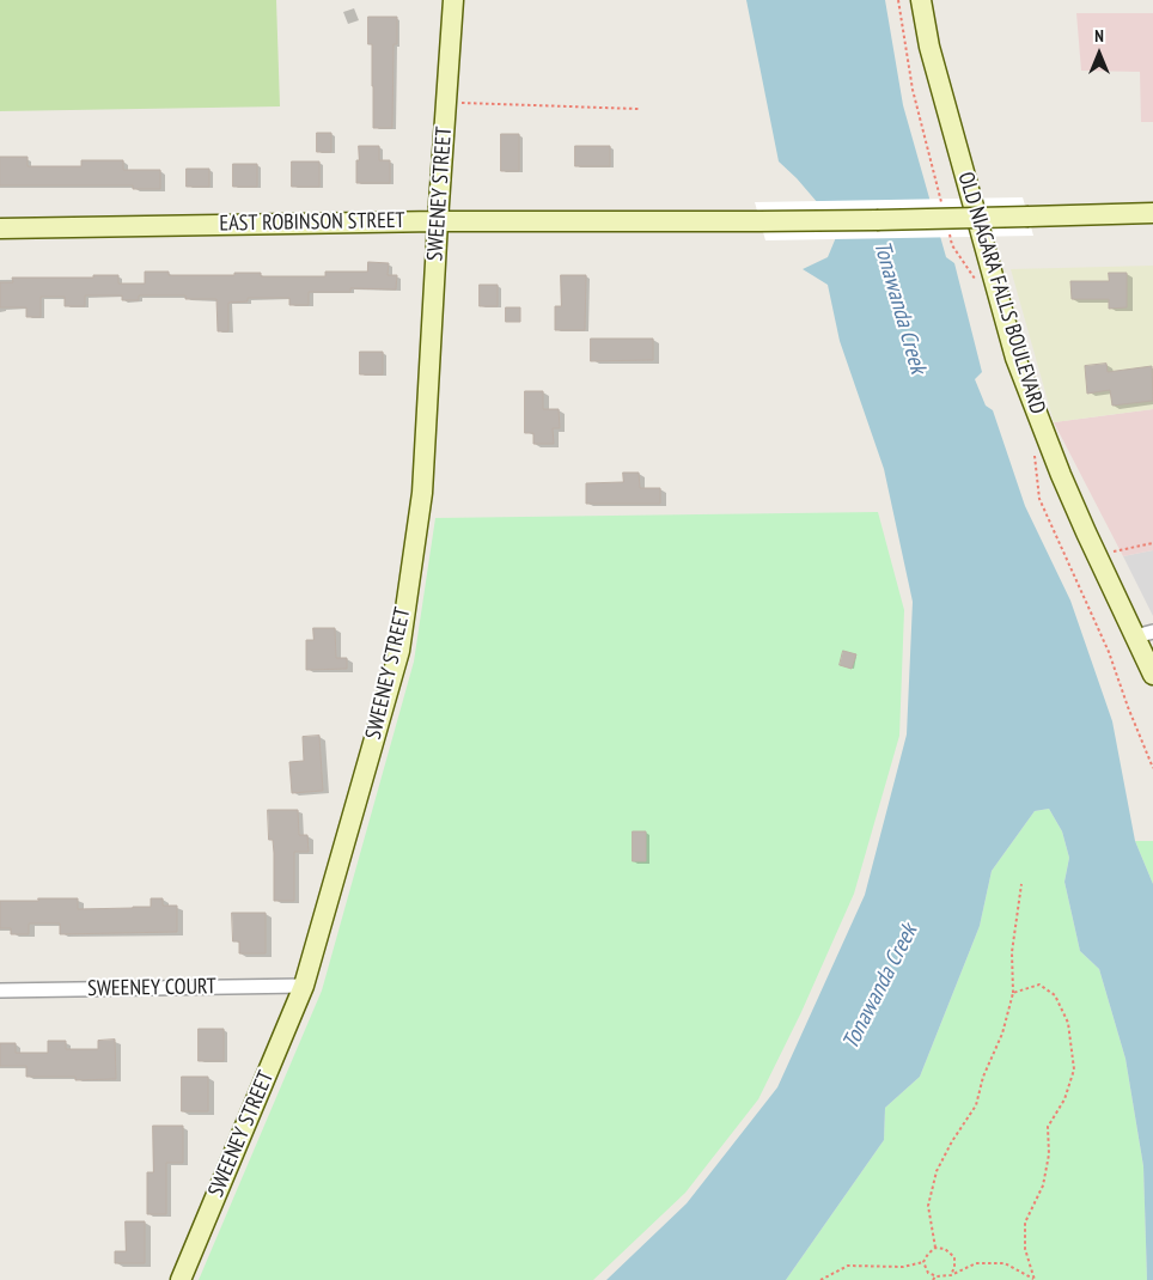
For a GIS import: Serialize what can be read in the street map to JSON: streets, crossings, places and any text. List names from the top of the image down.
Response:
{
  "streets": {
    "street": [
      "SWEENEY STREET",
      "EAST ROBINSON STREET",
      "OLD NIAGARA FALLS BOULEVARD",
      "SWEENEY COURT"
    ]
  },
  "crossings": [
    ["SWEENEY STREET", "EAST ROBINSON STREET"],
    ["SWEENEY STREET", "SWEENEY COURT"]
  ],
  "water": ["Tonawanda Creek"],
  "north": "top"
}
